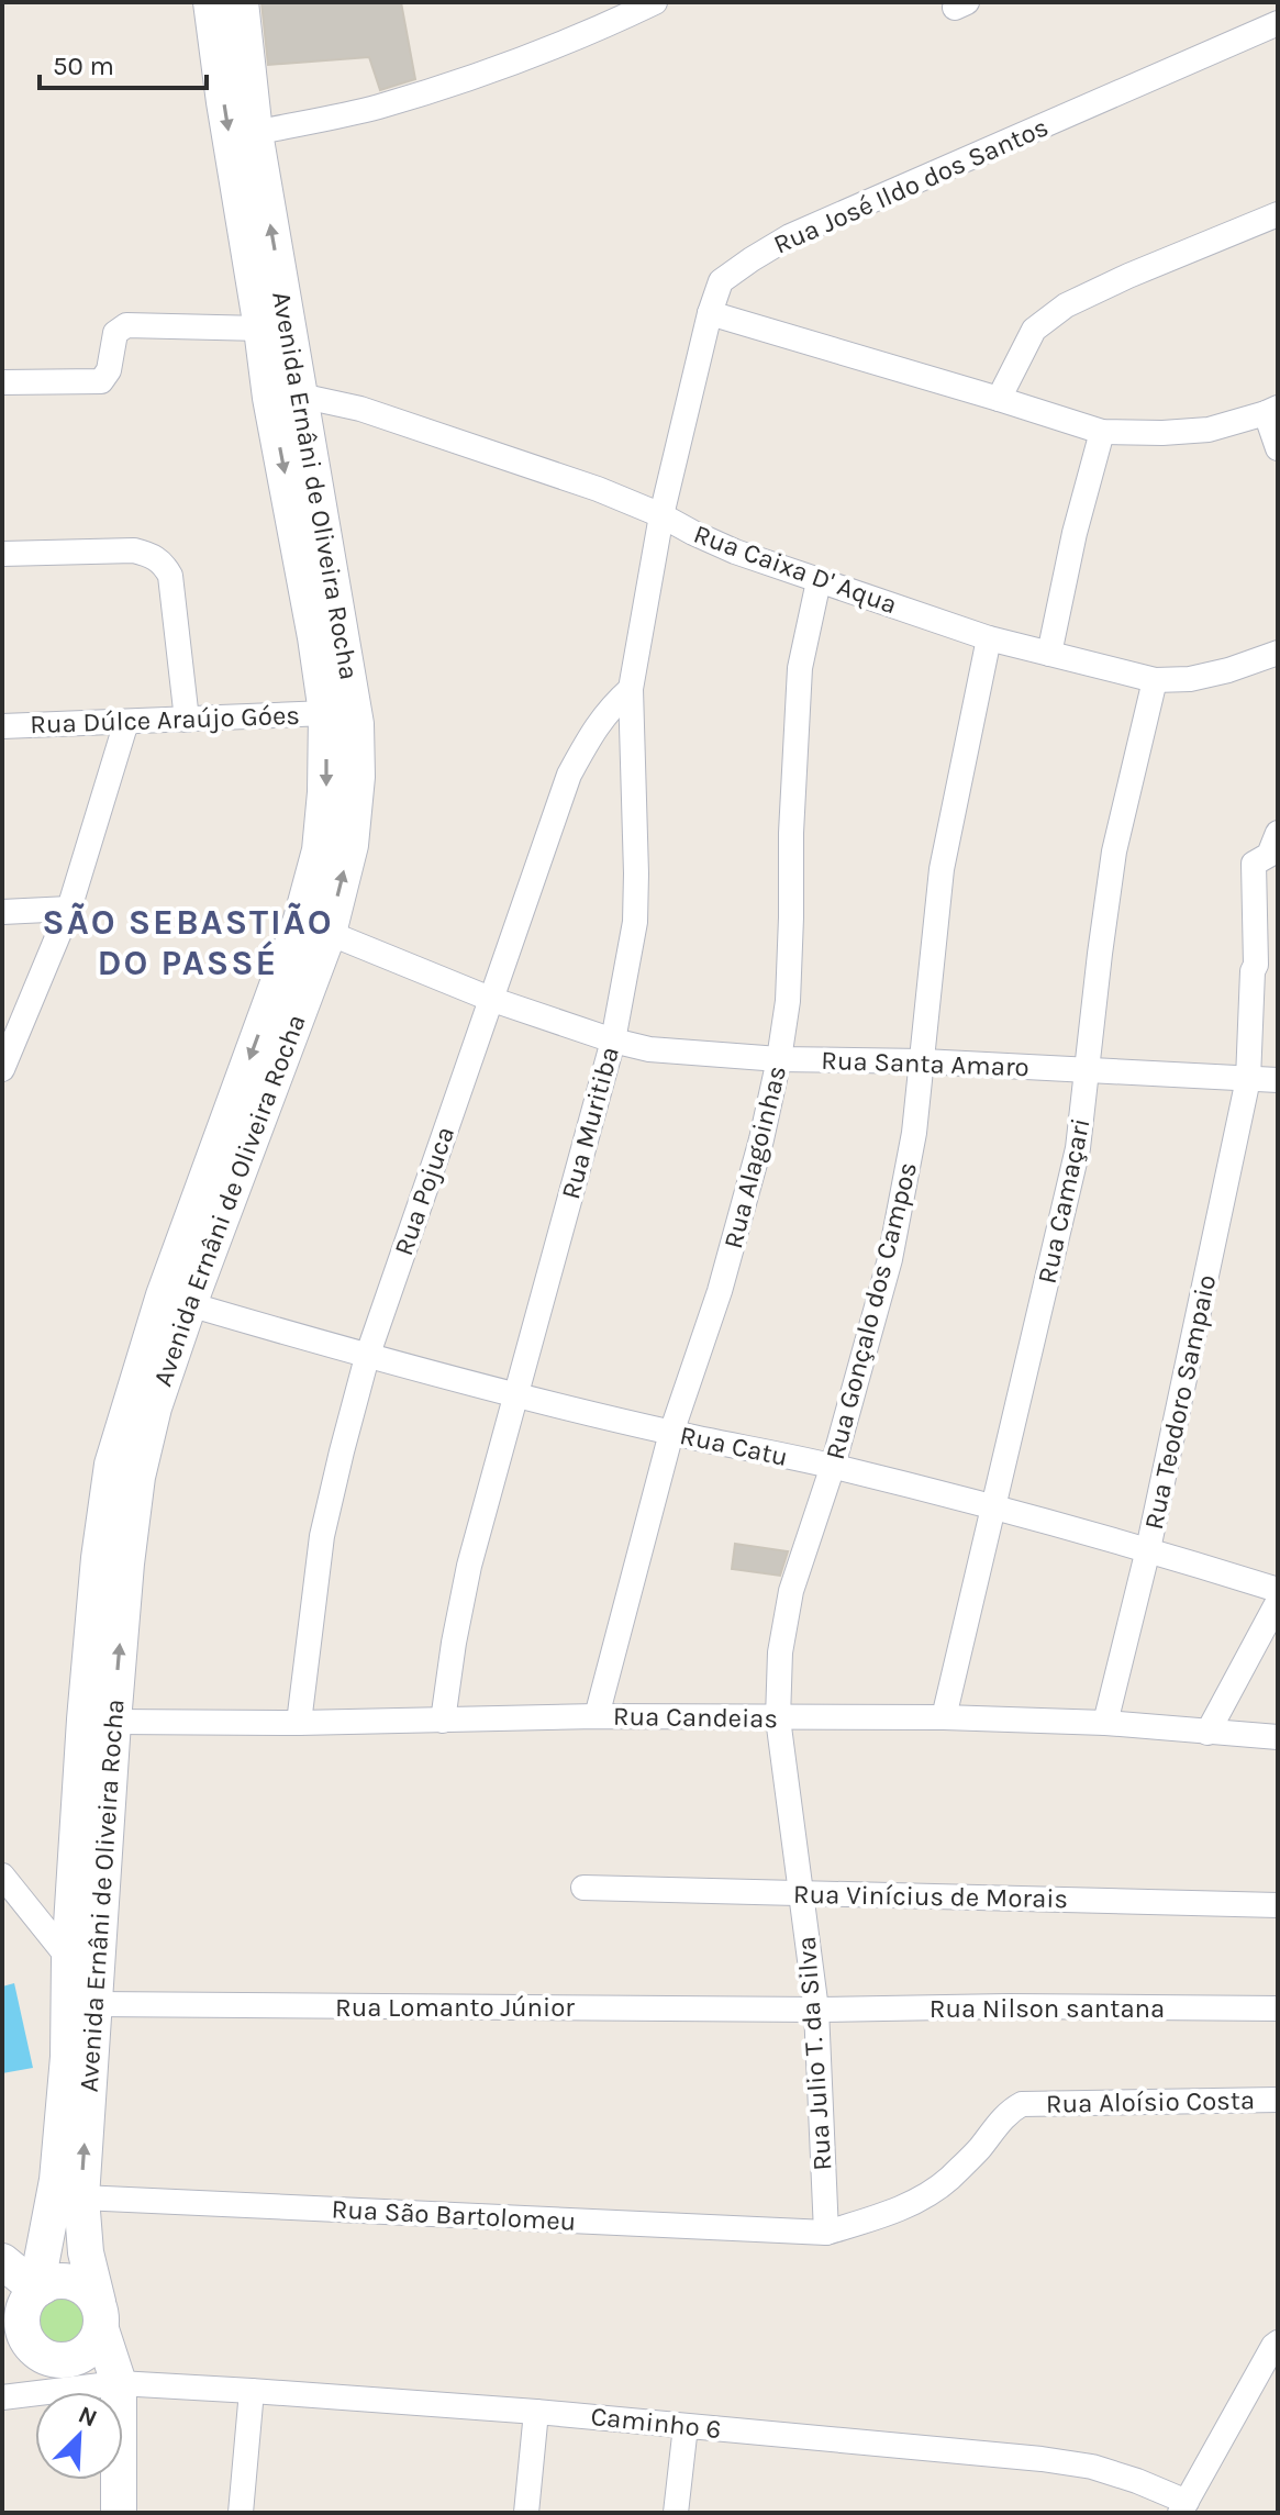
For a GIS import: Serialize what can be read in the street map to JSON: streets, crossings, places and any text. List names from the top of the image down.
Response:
{
  "streets": {
    "main road": ["Avenida Ernâni de Oliveira Rocha"],
    "street": [
      "Rua José Ildo dos Santos",
      "Rua Caixa D' Aqua",
      "Rua Dúlce Araújo Góes",
      "Rua Santa Amaro",
      "Rua Muritiba",
      "Rua Alagoinhas",
      "Rua Pojuca",
      "Rua Camaçari",
      "Rua Gonçalo dos Campos",
      "Rua Teodoro Sampaio",
      "Rua Catu",
      "Rua Candeias",
      "Rua Vinícius de Morais",
      "Rua Lomanto Júnior",
      "Rua Nilson santana",
      "Rua Julio T. da Silva",
      "Rua Aloísio Costa",
      "Rua São Bartolomeu",
      "Caminho 6"
    ]
  },
  "crossings": [
    ["Rua José Ildo dos Santos", "Rua Caixa D' Aqua"],
    ["Rua José Ildo dos Santos", "Rua Muritiba"],
    ["Avenida Ernâni de Oliveira Rocha", "Rua Caixa D' Aqua"],
    ["Avenida Ernâni de Oliveira Rocha", "Rua Dúlce Araújo Góes"],
    ["Avenida Ernâni de Oliveira Rocha", "Rua Santa Amaro"],
    ["Avenida Ernâni de Oliveira Rocha", "Rua Catu"],
    ["Avenida Ernâni de Oliveira Rocha", "Rua Candeias"],
    ["Avenida Ernâni de Oliveira Rocha", "Rua Lomanto Júnior"],
    ["Avenida Ernâni de Oliveira Rocha", "Rua São Bartolomeu"],
    ["Avenida Ernâni de Oliveira Rocha", "Caminho 6"],
    ["Rua Caixa D' Aqua", "Rua Muritiba"],
    ["Rua Caixa D' Aqua", "Rua Alagoinhas"],
    ["Rua Caixa D' Aqua", "Rua Camaçari"],
    ["Rua Caixa D' Aqua", "Rua Gonçalo dos Campos"],
    ["Rua Santa Amaro", "Rua Muritiba"],
    ["Rua Santa Amaro", "Rua Alagoinhas"],
    ["Rua Santa Amaro", "Rua Pojuca"],
    ["Rua Santa Amaro", "Rua Camaçari"],
    ["Rua Santa Amaro", "Rua Gonçalo dos Campos"],
    ["Rua Santa Amaro", "Rua Teodoro Sampaio"],
    ["Rua Muritiba", "Rua Pojuca"],
    ["Rua Muritiba", "Rua Catu"],
    ["Rua Muritiba", "Rua Candeias"],
    ["Rua Alagoinhas", "Rua Catu"],
    ["Rua Alagoinhas", "Rua Candeias"],
    ["Rua Pojuca", "Rua Catu"],
    ["Rua Pojuca", "Rua Candeias"],
    ["Rua Camaçari", "Rua Catu"],
    ["Rua Camaçari", "Rua Candeias"],
    ["Rua Gonçalo dos Campos", "Rua Catu"],
    ["Rua Gonçalo dos Campos", "Rua Candeias"],
    ["Rua Gonçalo dos Campos", "Rua Julio T. da Silva"],
    ["Rua Teodoro Sampaio", "Rua Catu"],
    ["Rua Teodoro Sampaio", "Rua Candeias"],
    ["Rua Candeias", "Rua Julio T. da Silva"],
    ["Rua Vinícius de Morais", "Rua Julio T. da Silva"],
    ["Rua Lomanto Júnior", "Rua Nilson santana"],
    ["Rua Lomanto Júnior", "Rua Julio T. da Silva"],
    ["Rua Nilson santana", "Rua Julio T. da Silva"],
    ["Rua Julio T. da Silva", "Rua Aloísio Costa"],
    ["Rua Julio T. da Silva", "Rua São Bartolomeu"],
    ["Rua Aloísio Costa", "Rua São Bartolomeu"]
  ],
  "districts": ["SÃO SEBASTIÃO DO PASSÉ"],
  "scale_bar": "50 m",
  "north": "top right"
}
